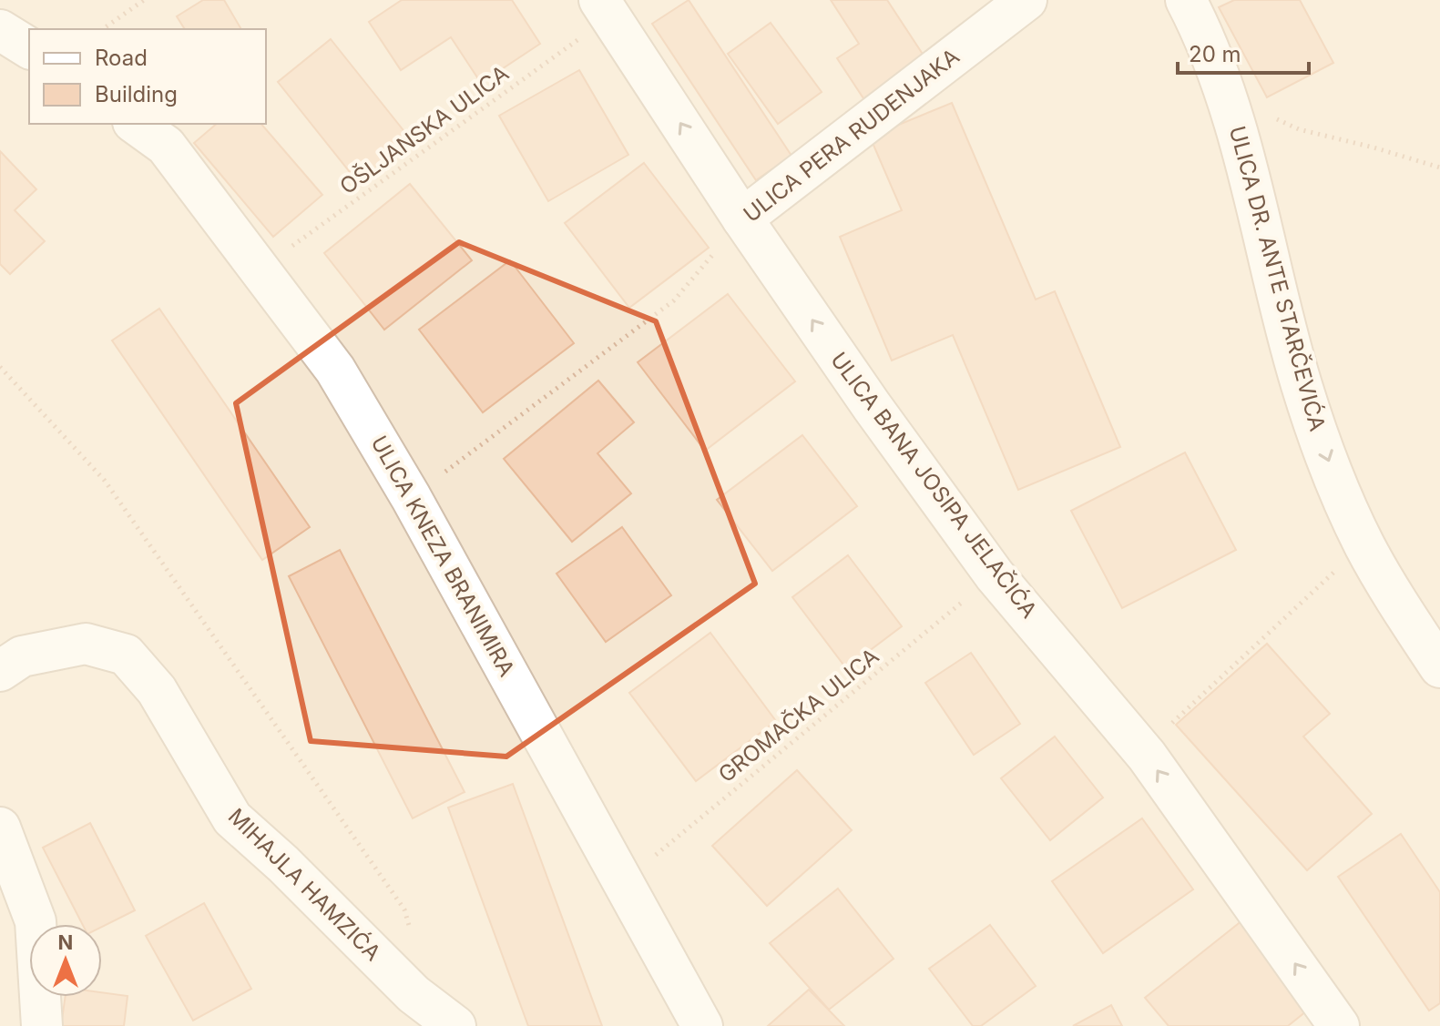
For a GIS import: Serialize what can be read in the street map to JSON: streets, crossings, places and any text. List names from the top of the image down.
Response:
{
  "streets": {
    "street": [
      "ULICA PERA RUDENJAKA",
      "ULICA DR. ANTE STARČEVIĆA",
      "ULICA BANA JOSIPA JELAČIĆA",
      "ULICA KNEZA BRANIMIRA",
      "MIHAJLA HAMZIĆA"
    ],
    "path": ["OŠLJANSKA ULICA", "GROMAČKA ULICA"]
  },
  "crossings": [
    ["OŠLJANSKA ULICA", "ULICA BANA JOSIPA JELAČIĆA"],
    ["OŠLJANSKA ULICA", "ULICA KNEZA BRANIMIRA"],
    ["ULICA PERA RUDENJAKA", "ULICA BANA JOSIPA JELAČIĆA"],
    ["ULICA PERA RUDENJAKA", "ULICA KNEZA BRANIMIRA"],
    ["ULICA BANA JOSIPA JELAČIĆA", "GROMAČKA ULICA"],
    ["ULICA KNEZA BRANIMIRA", "GROMAČKA ULICA"]
  ],
  "one_way": ["ULICA DR. ANTE STARČEVIĆA", "ULICA BANA JOSIPA JELAČIĆA"],
  "legend": ["Road", "Building"],
  "scale_bar": "20 m",
  "north": "top"
}
